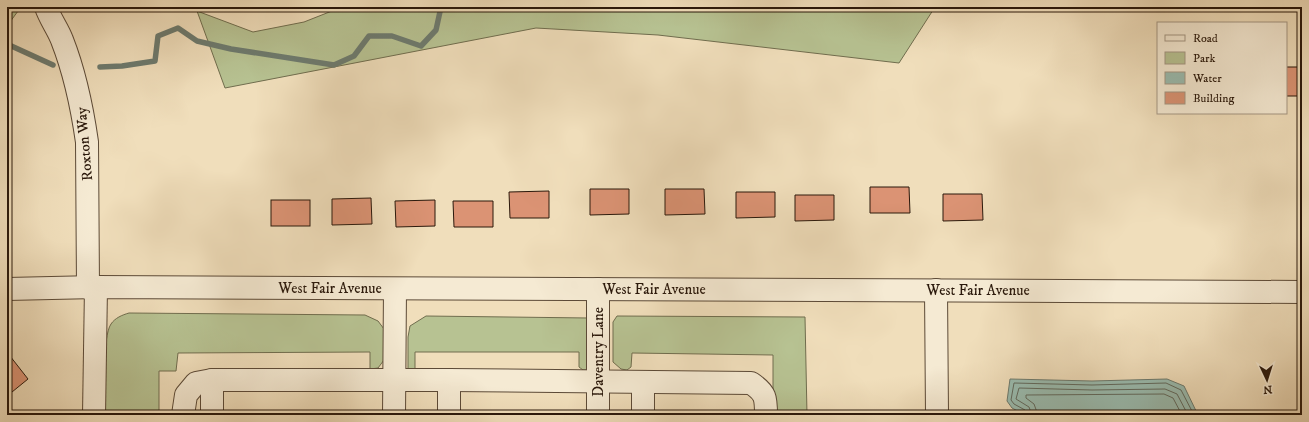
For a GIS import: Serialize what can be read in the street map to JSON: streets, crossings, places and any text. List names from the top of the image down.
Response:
{
  "streets": {
    "street": ["Roxton Way", "West Fair Avenue", "Daventry Lane"]
  },
  "crossings": [
    ["Roxton Way", "West Fair Avenue"],
    ["West Fair Avenue", "Daventry Lane"]
  ],
  "legend": [
    "Road",
    "Park",
    "Water",
    "Building"
  ],
  "north": "bottom"
}
